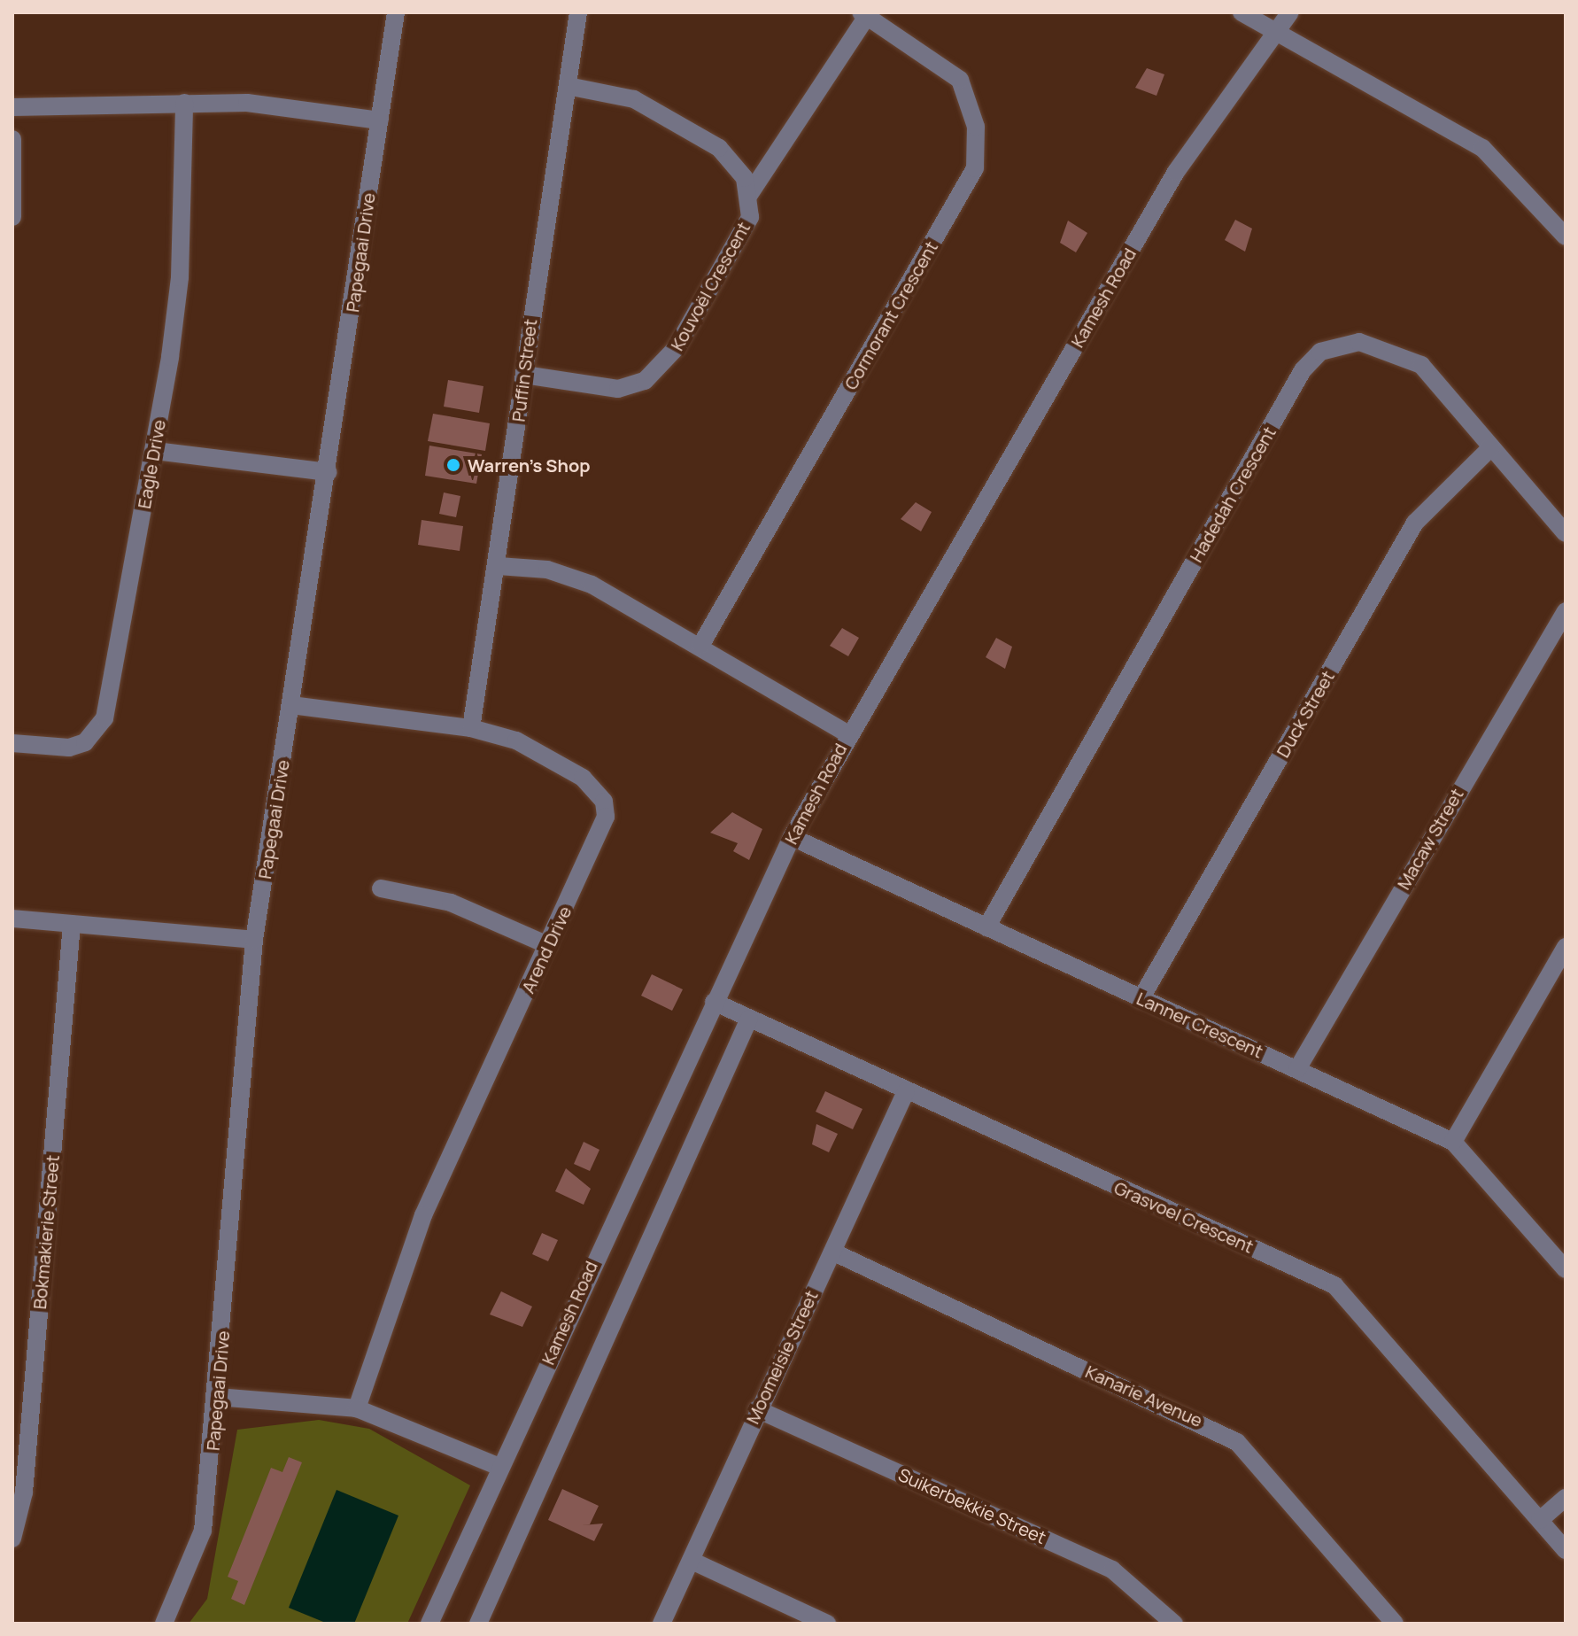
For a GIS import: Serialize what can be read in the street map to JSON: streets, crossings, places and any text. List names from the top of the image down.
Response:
{
  "streets": {
    "street": [
      "Papegaai Drive",
      "Kouvoël Crescent",
      "Kamesh Road",
      "Cormorant Crescent",
      "Puffin Street",
      "Eagle Drive",
      "Hadedah Crescent",
      "Duck Street",
      "Macaw Street",
      "Arend Drive",
      "Lanner Crescent",
      "Grasvoel Crescent",
      "Bokmakierie Street",
      "Moomeisie Street",
      "Kanarie Avenue",
      "Suikerbekkie Street"
    ]
  },
  "crossings": [
    ["Papegaai Drive", "Arend Drive"],
    ["Kouvoël Crescent", "Puffin Street"],
    ["Kamesh Road", "Lanner Crescent"],
    ["Kamesh Road", "Grasvoel Crescent"],
    ["Puffin Street", "Arend Drive"],
    ["Hadedah Crescent", "Duck Street"],
    ["Hadedah Crescent", "Lanner Crescent"],
    ["Duck Street", "Lanner Crescent"],
    ["Macaw Street", "Lanner Crescent"],
    ["Grasvoel Crescent", "Moomeisie Street"],
    ["Moomeisie Street", "Kanarie Avenue"],
    ["Moomeisie Street", "Suikerbekkie Street"]
  ],
  "places": ["Warren's Shop"]
}
